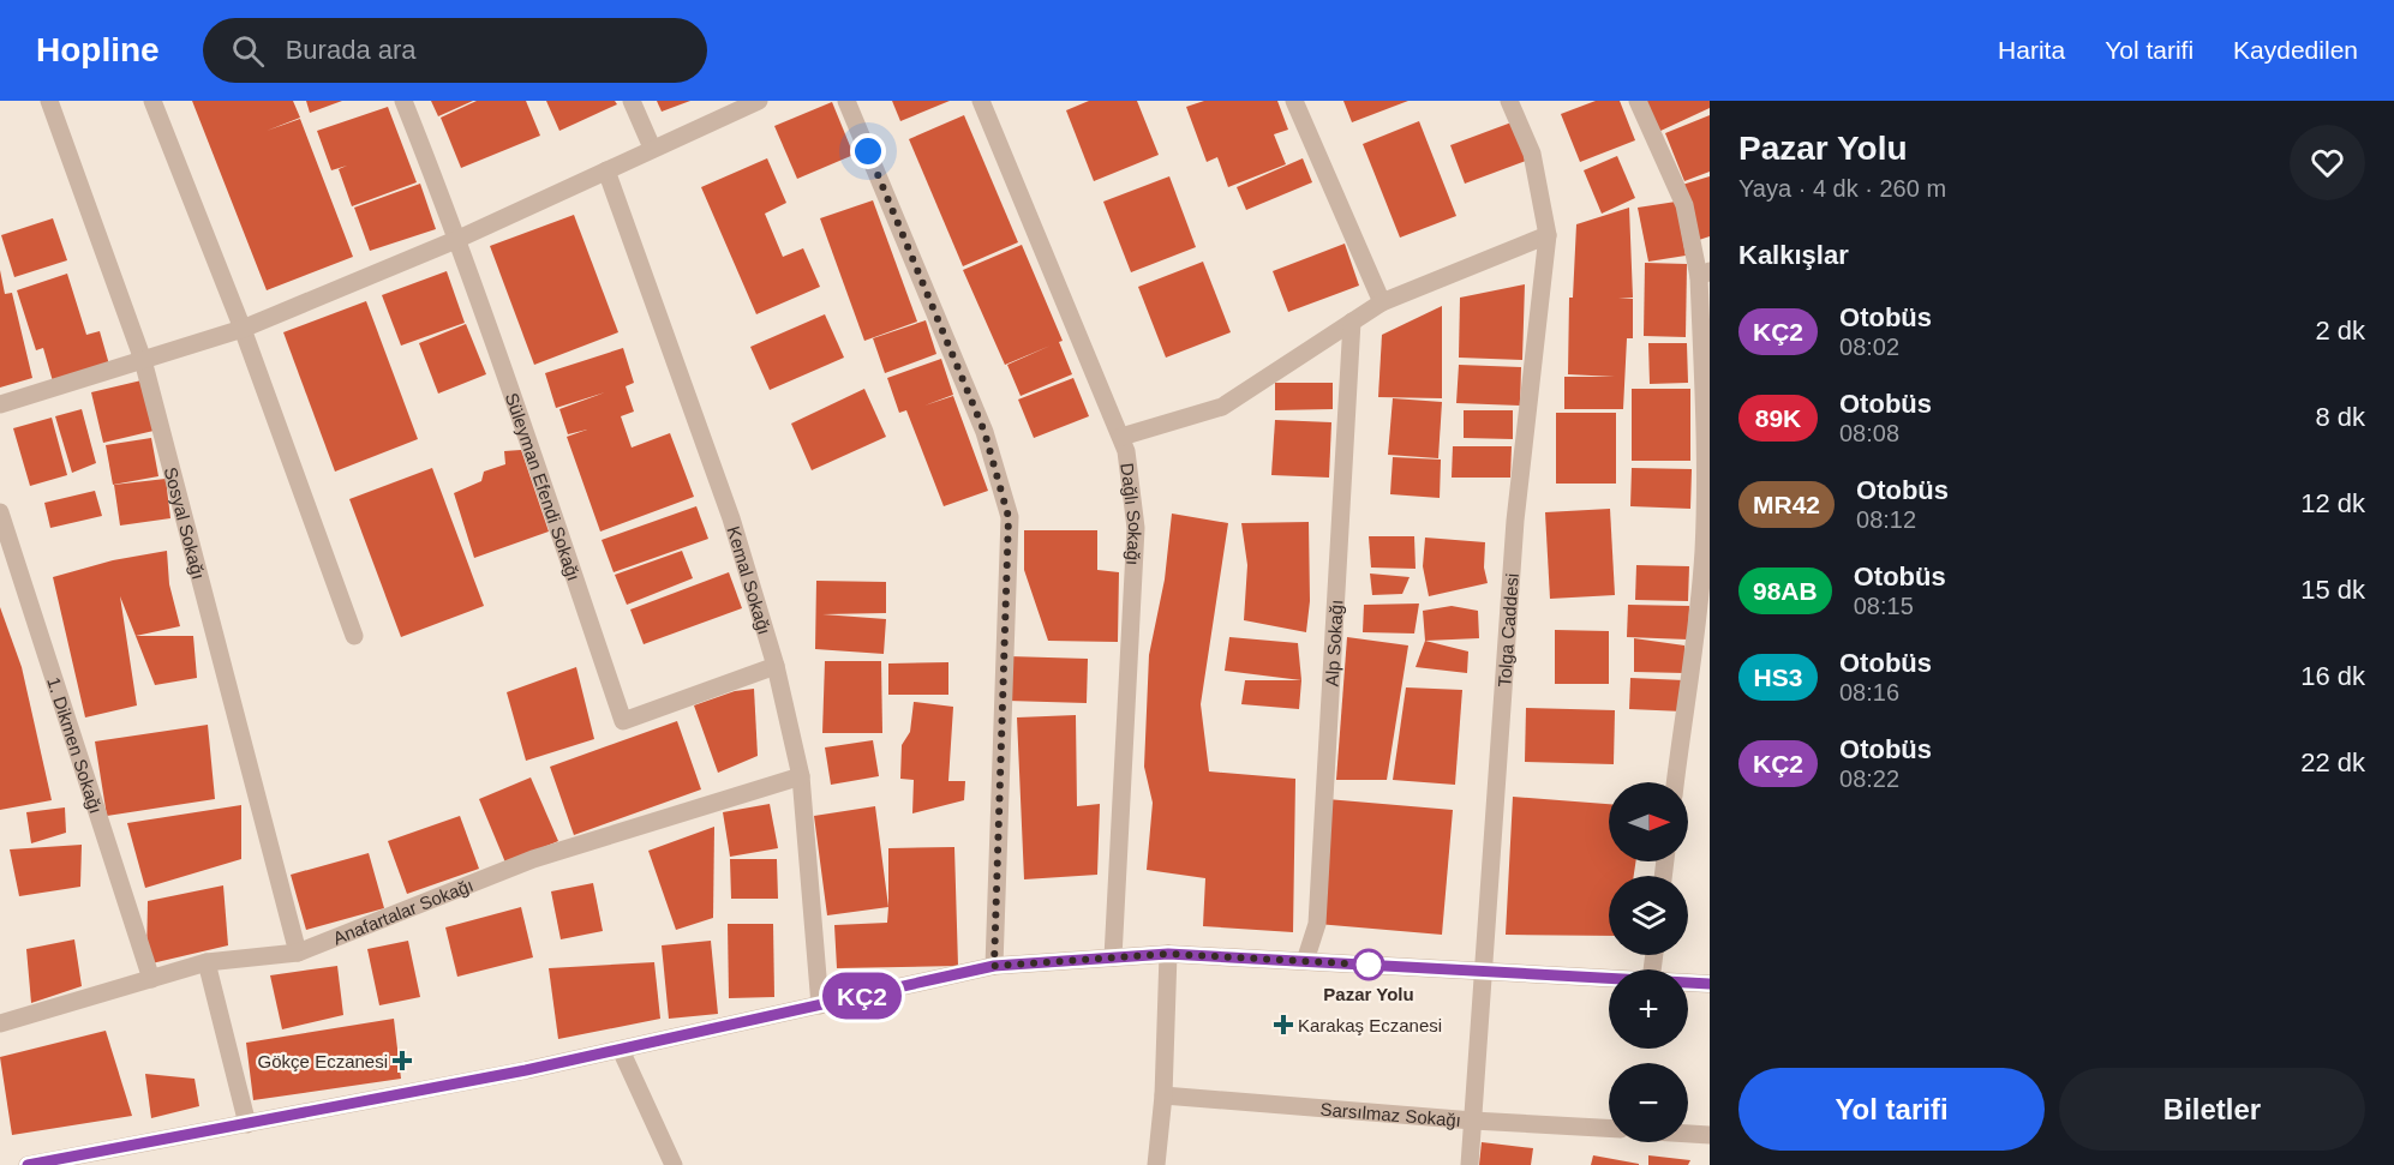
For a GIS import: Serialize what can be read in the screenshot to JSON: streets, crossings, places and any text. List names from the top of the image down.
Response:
{
  "streets": {
    "street": [
      "Süleyman Efendi Sokağı",
      "Dağlı Sokağı",
      "Sosyal Sokağı",
      "Kemal Sokağı",
      "Tolga Caddesi",
      "Alp Sokağı",
      "1. Dikmen Sokağı",
      "Anafartalar Sokağı",
      "Sarsılmaz Sokağı"
    ]
  },
  "crossings": [
    ["Süleyman Efendi Sokağı", "Kemal Sokağı"],
    ["Sosyal Sokağı", "Anafartalar Sokağı"],
    ["Kemal Sokağı", "Anafartalar Sokağı"],
    ["Tolga Caddesi", "Sarsılmaz Sokağı"],
    ["1. Dikmen Sokağı", "Anafartalar Sokağı"]
  ],
  "places": {
    "other": ["Pazar Yolu"],
    "health": ["Karakaş Eczanesi", "Gökçe Eczanesi"]
  },
  "lines": ["bus line KÇ2"],
  "north": "right",
  "page": {
    "header": "Hopline",
    "search": "Burada ara",
    "nav": ["Harita", "Yol tarifi", "Kaydedilen"],
    "on_map": "KÇ2",
    "heading": [
      ["Pazar Yolu", "Yaya · 4 dk · 260 m"],
      "Kalkışlar"
    ],
    "list": [
      {
        "mark": "KÇ2",
        "name": "Otobüs",
        "note": "08:02",
        "value": "2 dk"
      },
      {
        "mark": "89K",
        "name": "Otobüs",
        "note": "08:08",
        "value": "8 dk"
      },
      {
        "mark": "MR42",
        "name": "Otobüs",
        "note": "08:12",
        "value": "12 dk"
      },
      {
        "mark": "98AB",
        "name": "Otobüs",
        "note": "08:15",
        "value": "15 dk"
      },
      {
        "mark": "HS3",
        "name": "Otobüs",
        "note": "08:16",
        "value": "16 dk"
      },
      {
        "mark": "KÇ2",
        "name": "Otobüs",
        "note": "08:22",
        "value": "22 dk"
      }
    ],
    "map_buttons": ["+", "−"],
    "buttons": ["Yol tarifi", "Biletler"]
  }
}
